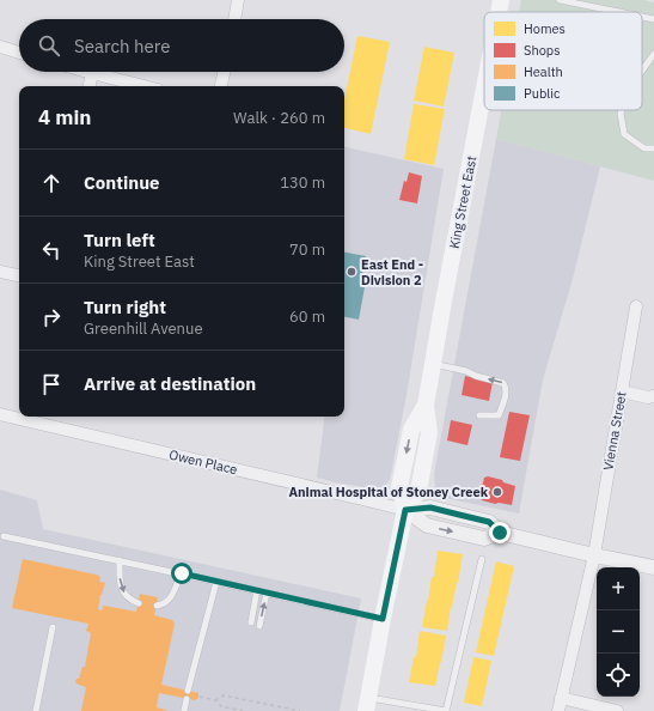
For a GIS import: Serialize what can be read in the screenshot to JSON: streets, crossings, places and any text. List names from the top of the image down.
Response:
{
  "streets": {
    "main road": ["King Street East"],
    "street": ["Vienna Street", "Owen Place"]
  },
  "crossings": [
    ["King Street East", "Owen Place"]
  ],
  "places": ["East End - Division 2", "Animal Hospital of Stoney Creek"],
  "legend": [
    "Homes",
    "Shops",
    "Health",
    "Public"
  ],
  "page": {
    "search": "Search here",
    "heading": ["4 min", "Walk · 260 m"],
    "list": [
      ["Continue", "130 m"],
      ["Turn left", "King Street East", "70 m"],
      ["Turn right", "Greenhill Avenue", "60 m"],
      "Arrive at destination"
    ],
    "map_buttons": ["+", "−"]
  }
}
